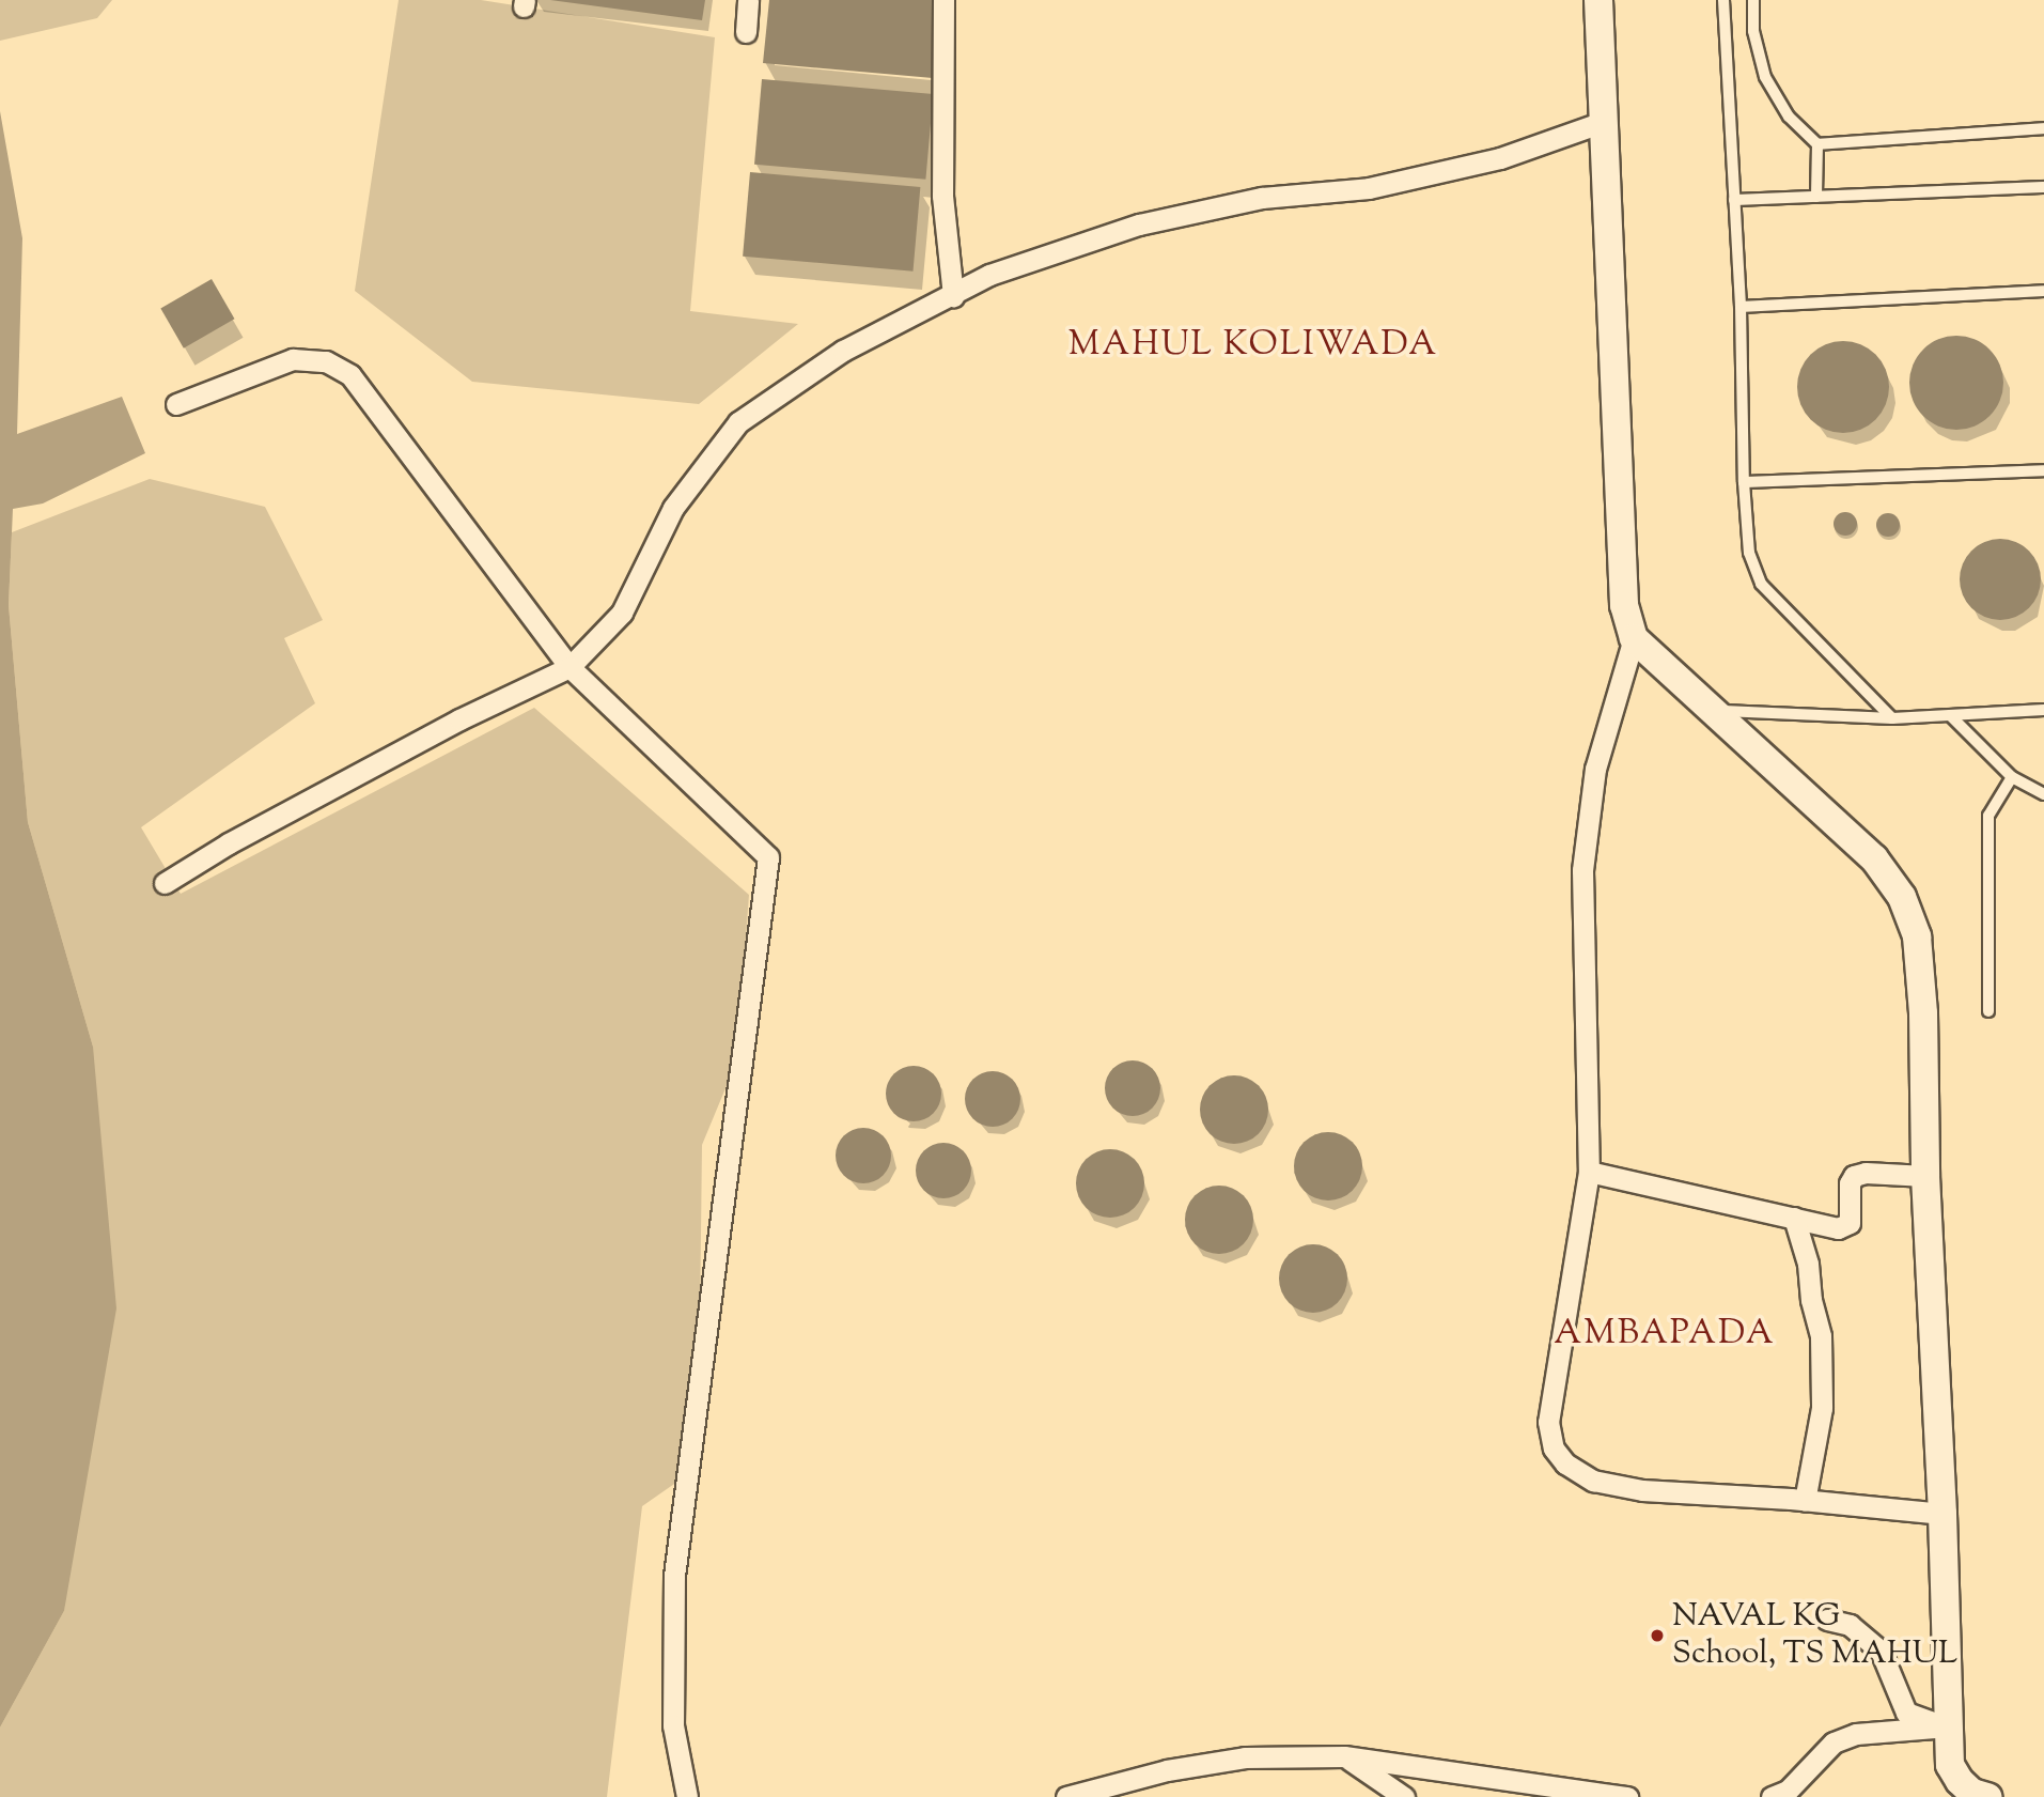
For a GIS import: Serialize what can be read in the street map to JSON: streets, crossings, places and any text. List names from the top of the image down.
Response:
{
  "districts": ["MAHUL KOLIWADA", "AMBAPADA"],
  "places": ["NAVAL KG School, TS MAHUL"]
}
